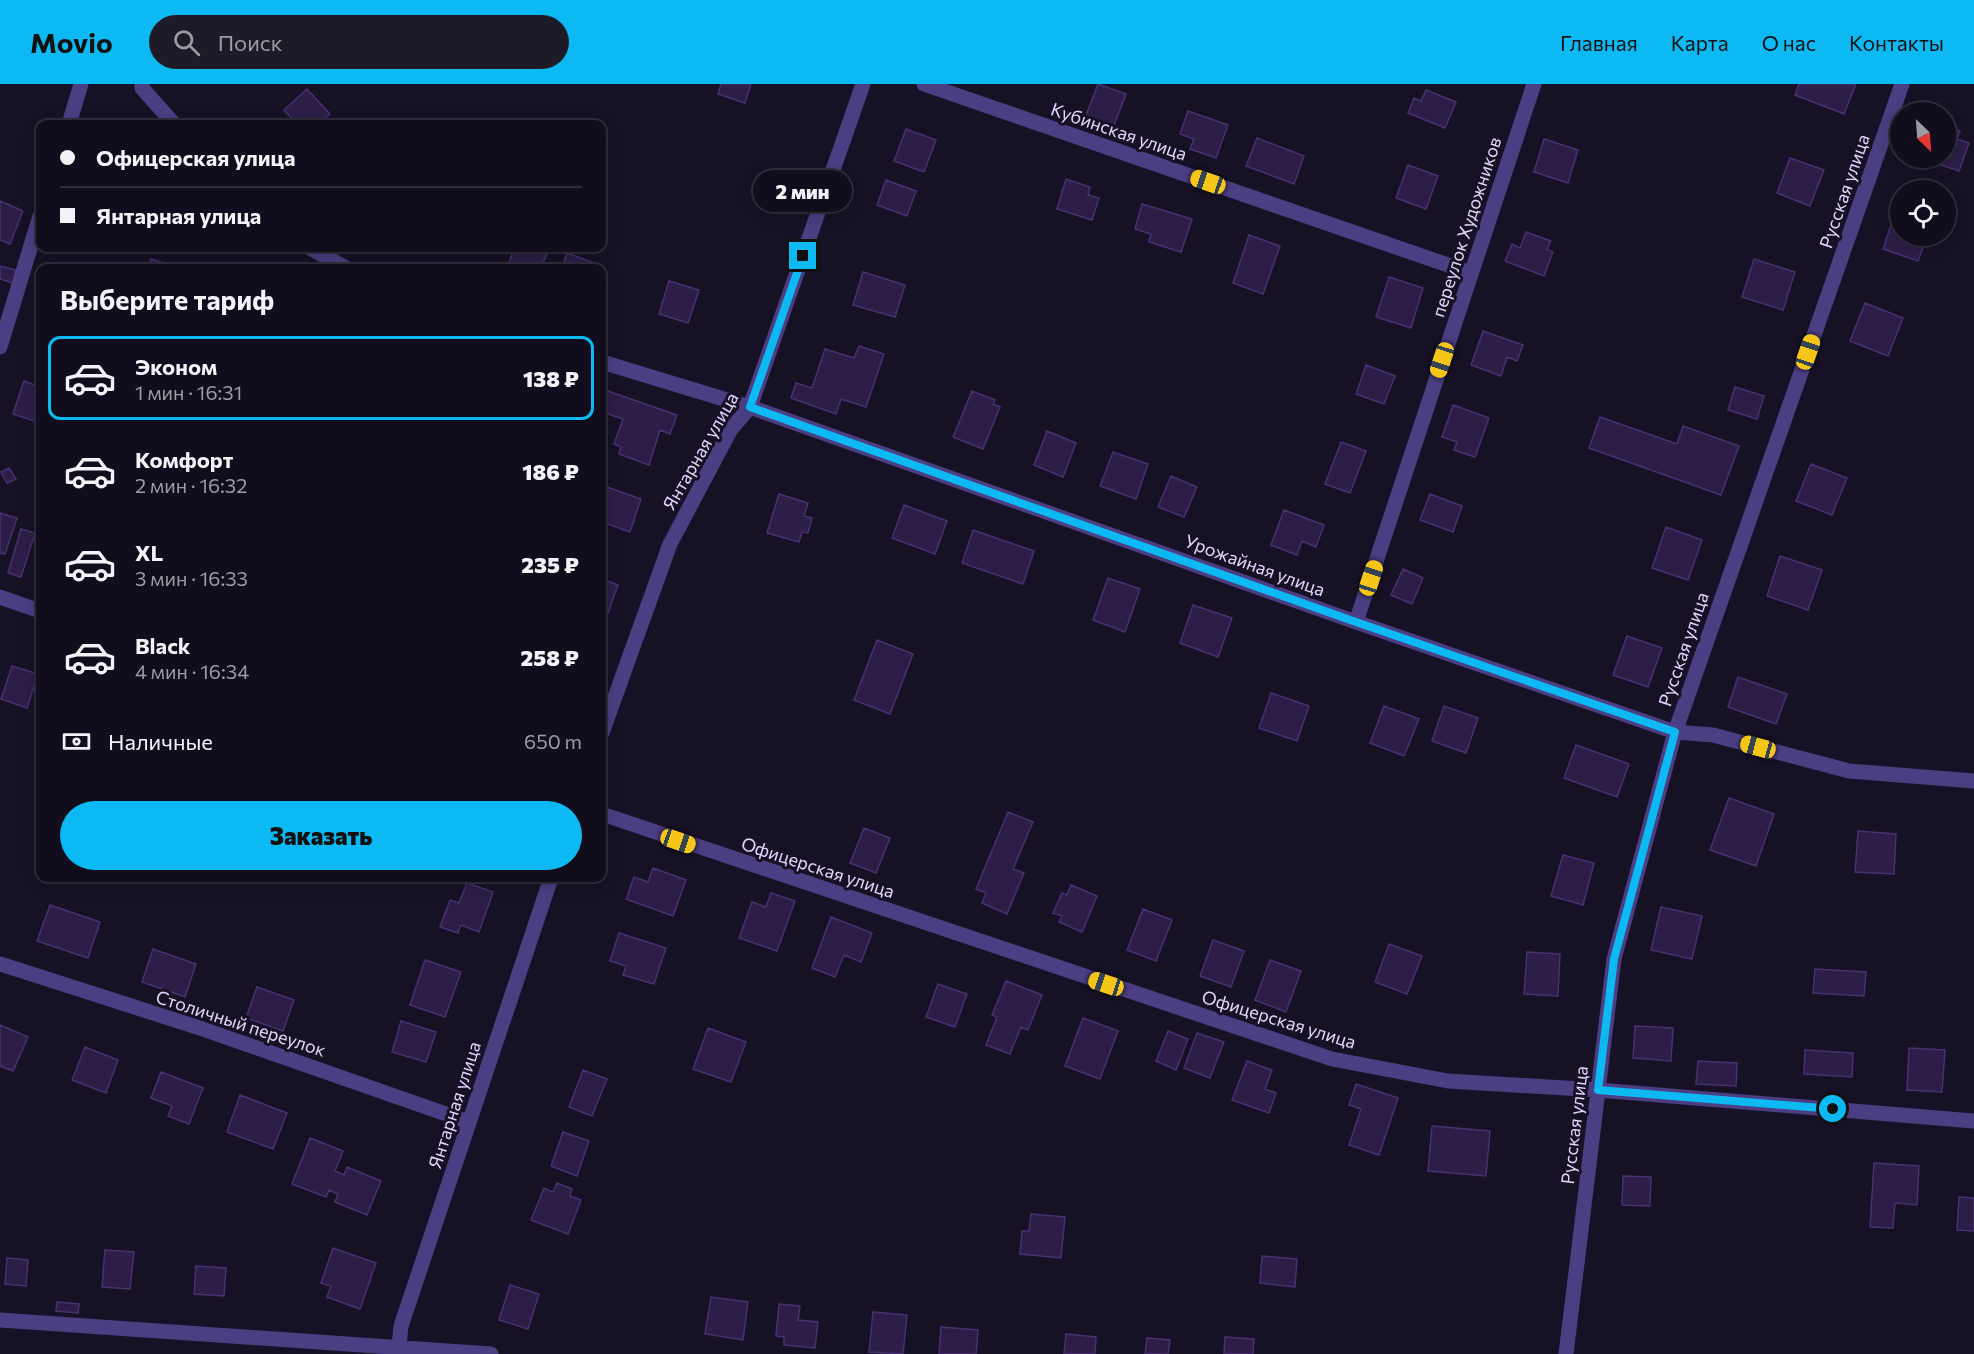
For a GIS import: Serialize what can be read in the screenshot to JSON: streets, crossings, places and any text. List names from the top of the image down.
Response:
{
  "streets": {
    "street": [
      "Кубинская улица",
      "Русская улица",
      "переулок Художников",
      "Янтарная улица",
      "Урожайная улица",
      "Офицерская улица",
      "Столичный переулок"
    ]
  },
  "crossings": [
    ["Кубинская улица", "переулок Художников"],
    ["Русская улица", "Урожайная улица"],
    ["Русская улица", "Офицерская улица"],
    ["переулок Художников", "Урожайная улица"],
    ["Янтарная улица", "Урожайная улица"],
    ["Янтарная улица", "Столичный переулок"]
  ],
  "north": "bottom right",
  "page": {
    "header": "Movio",
    "search": "Поиск",
    "nav": [
      "Главная",
      "Карта",
      "О нас",
      "Контакты"
    ],
    "banner": ["Офицерская улица", "Янтарная улица"],
    "bubble": "2 мин",
    "heading": "Выберите тариф",
    "list": [
      {
        "name": "Эконом",
        "note": "1 мин · 16:31",
        "value": "138 ₽"
      },
      {
        "name": "Комфорт",
        "note": "2 мин · 16:32",
        "value": "186 ₽"
      },
      {
        "name": "XL",
        "note": "3 мин · 16:33",
        "value": "235 ₽"
      },
      {
        "name": "Black",
        "note": "4 мин · 16:34",
        "value": "258 ₽"
      }
    ],
    "pay": ["Наличные", "650 m"],
    "buttons": "Заказать"
  }
}
